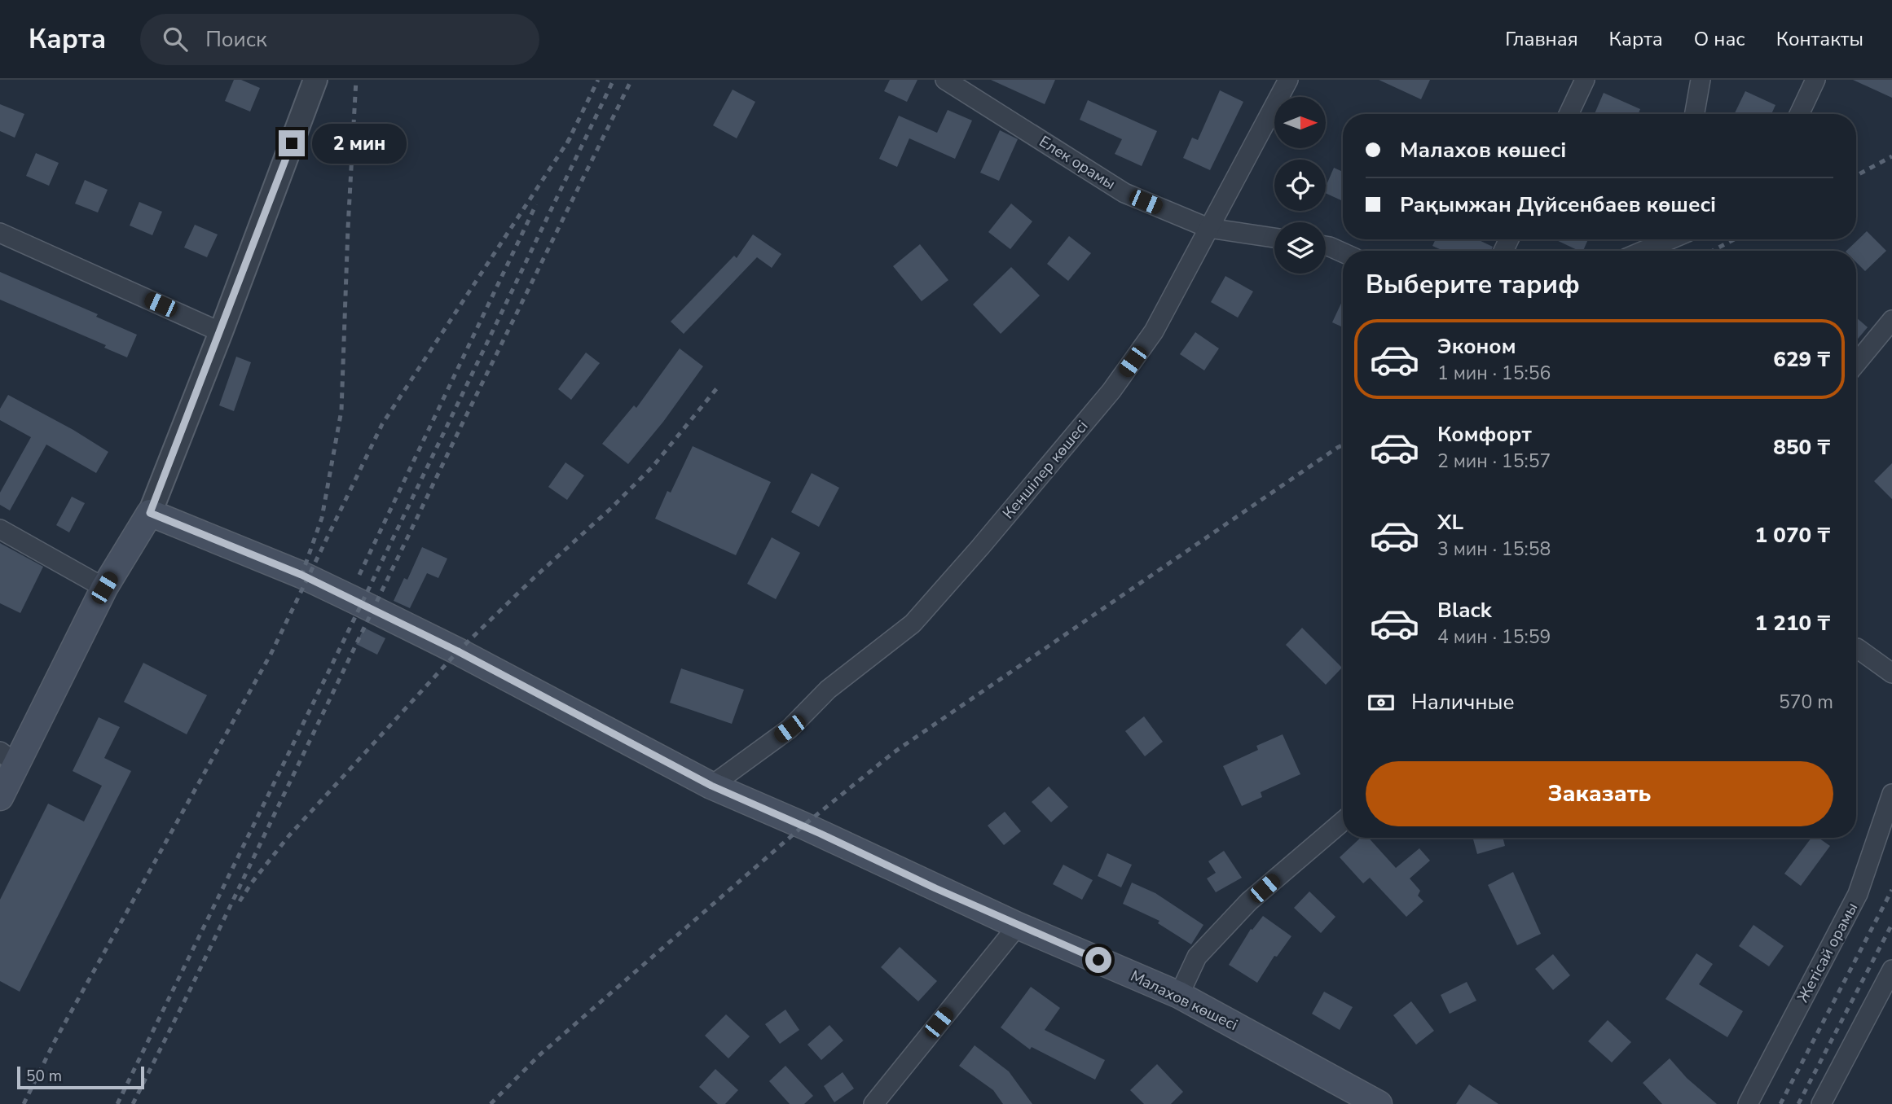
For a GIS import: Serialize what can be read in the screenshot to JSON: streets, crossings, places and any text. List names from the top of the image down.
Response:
{
  "streets": {
    "main road": ["Малахов көшесі"],
    "street": ["Елек орамы", "Кеншілер көшесі", "Жетісай орамы"]
  },
  "crossings": [
    ["Елек орамы", "Кеншілер көшесі"],
    ["Кеншілер көшесі", "Малахов көшесі"]
  ],
  "scale_bar": "50 m",
  "north": "right",
  "page": {
    "header": "Карта",
    "search": "Поиск",
    "nav": [
      "Главная",
      "Карта",
      "О нас",
      "Контакты"
    ],
    "banner": ["Малахов көшесі", "Рақымжан Дүйсенбаев көшесі"],
    "bubble": "2 мин",
    "heading": "Выберите тариф",
    "list": [
      {
        "name": "Эконом",
        "note": "1 мин · 15:56",
        "value": "629 ₸"
      },
      {
        "name": "Комфорт",
        "note": "2 мин · 15:57",
        "value": "850 ₸"
      },
      {
        "name": "XL",
        "note": "3 мин · 15:58",
        "value": "1 070 ₸"
      },
      {
        "name": "Black",
        "note": "4 мин · 15:59",
        "value": "1 210 ₸"
      }
    ],
    "pay": ["Наличные", "570 m"],
    "buttons": "Заказать",
    "scale": "50 m"
  }
}
